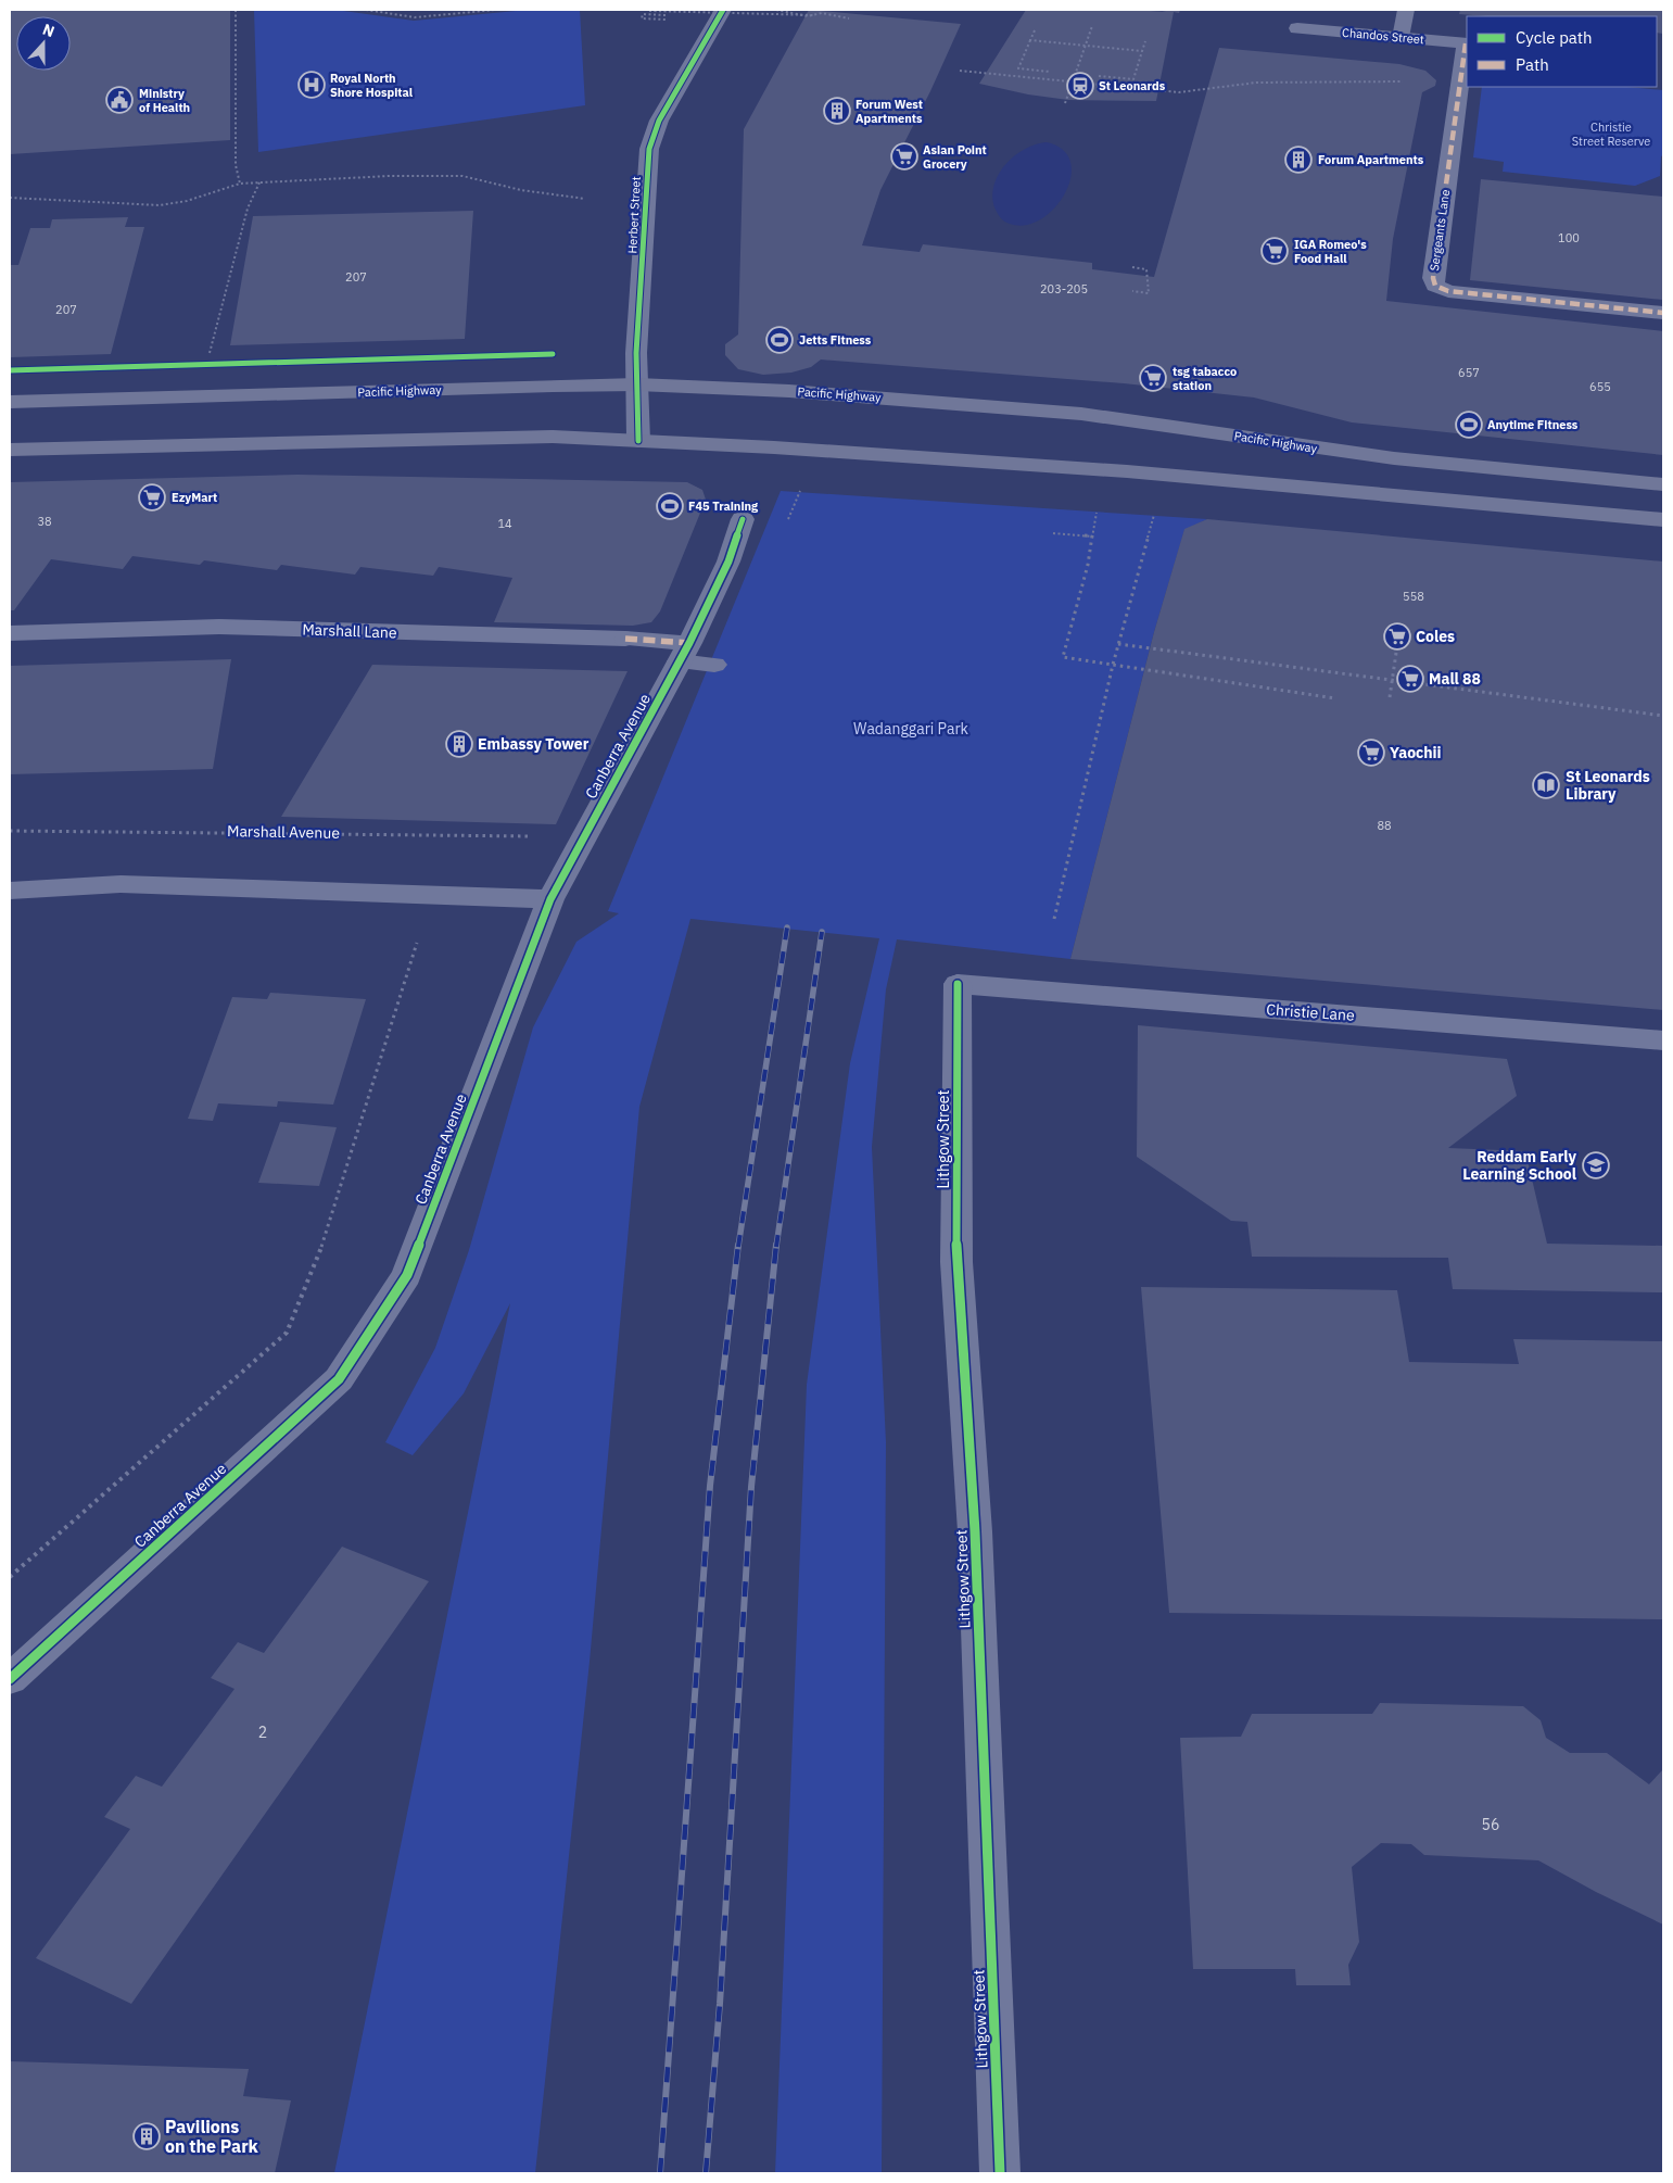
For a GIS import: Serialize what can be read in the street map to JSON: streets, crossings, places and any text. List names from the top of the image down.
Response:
{
  "streets": {
    "main road": ["Pacific Highway"],
    "street": [
      "Chandos Street",
      "Herbert Street",
      "Sergeants Lane",
      "Marshall Lane",
      "Canberra Avenue",
      "Christie Lane",
      "Lithgow Street"
    ],
    "path": ["Marshall Avenue"]
  },
  "crossings": [
    ["Chandos Street", "Sergeants Lane"],
    ["Herbert Street", "Pacific Highway"],
    ["Marshall Lane", "Canberra Avenue"],
    ["Christie Lane", "Lithgow Street"]
  ],
  "parks": ["Christie Street Reserve", "Wadanggari Park"],
  "places": {
    "hospital": ["Royal North Shore Hospital"],
    "station": ["St Leonards"],
    "public building": ["Ministry of Health"],
    "building": [
      "Forum West Apartments",
      "Forum Apartments",
      "Embassy Tower",
      "Pavilions on the Park"
    ],
    "supermarket": [
      "Asian Point Grocery",
      "IGA Romeo's Food Hall",
      "tsg tabacco station",
      "EzyMart",
      "Coles",
      "Mall 88",
      "Yaochii"
    ],
    "sports": ["Jetts Fitness", "Anytime Fitness", "F45 Training"],
    "library": ["St Leonards Library"],
    "school or university": ["Reddam Early Learning School"]
  },
  "house_numbers": [
    "100",
    "207",
    "203-205",
    "207",
    "657",
    "655",
    "38",
    "14",
    "558",
    "88",
    "2",
    "56"
  ],
  "legend": ["Cycle path", "Path"],
  "north": "top"
}
